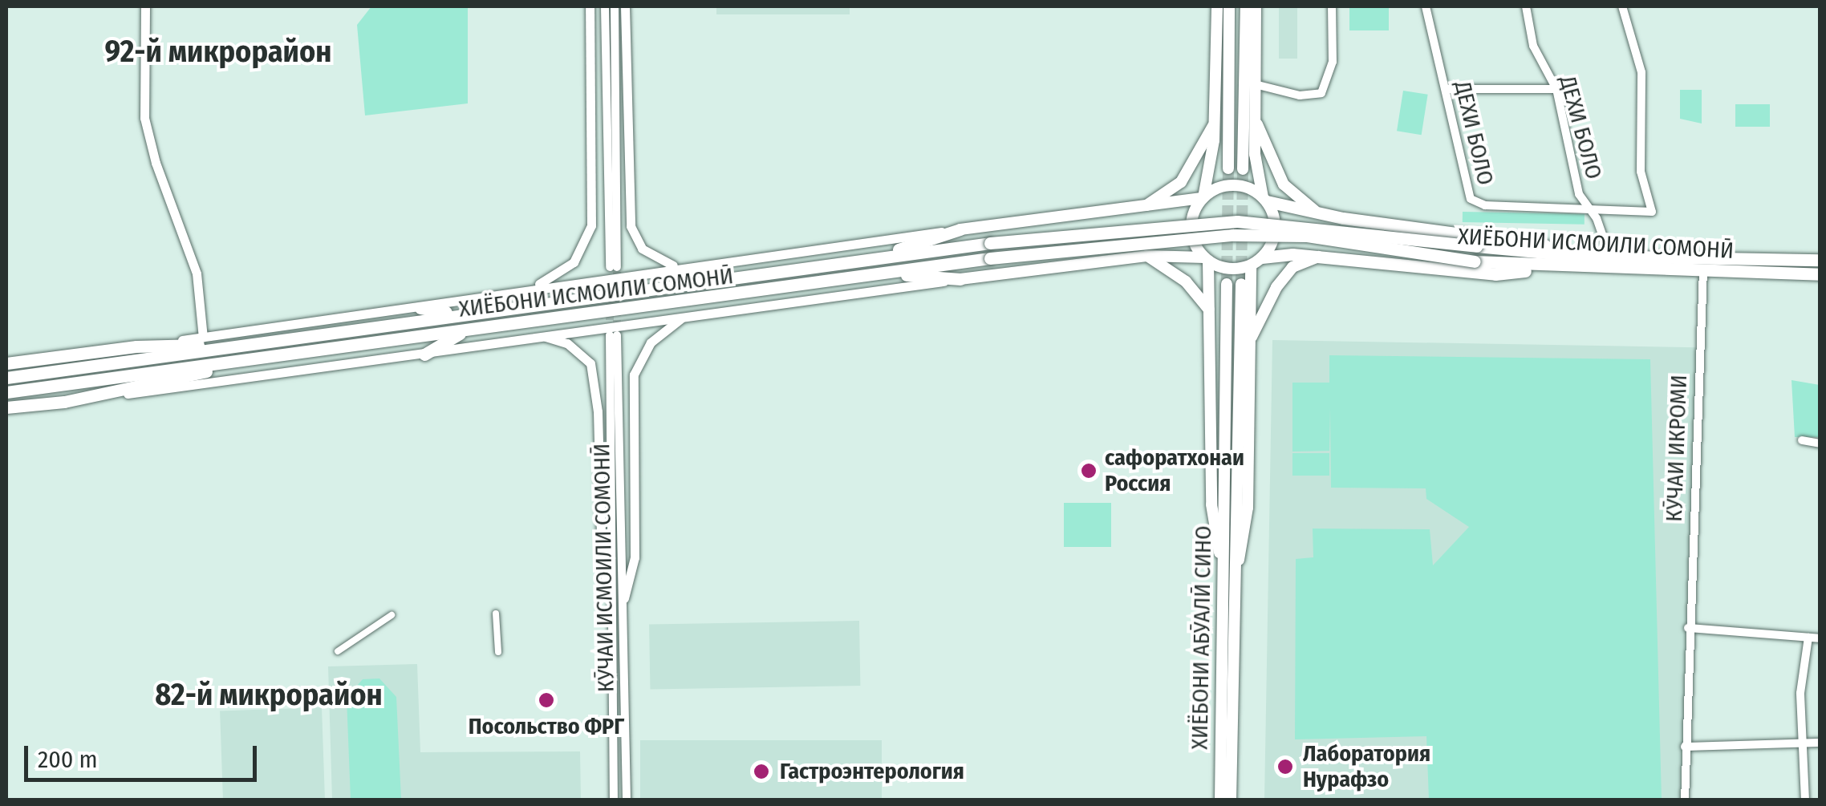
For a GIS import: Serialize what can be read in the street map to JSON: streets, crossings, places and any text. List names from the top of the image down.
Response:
{
  "streets": {
    "main road": ["ХИЁБОНИ ИСМОИЛИ СОМОНӢ", "ХИЁБОНИ АБӮАЛӢ СИНО"],
    "street": ["ДЕХИ БОЛО", "КӮЧАИ ИКРОМИ", "КӮЧАИ ИСМОИЛИ СОМОНӢ"]
  },
  "crossings": [
    ["ДЕХИ БОЛО", "ХИЁБОНИ ИСМОИЛИ СОМОНӢ"],
    ["ХИЁБОНИ ИСМОИЛИ СОМОНӢ", "КӮЧАИ ИКРОМИ"]
  ],
  "districts": ["92-й микрорайон", "82-й микрорайон"],
  "places": [
    "сафоратхонаи Россия",
    "Посольство ФРГ",
    "Лаборатория Нурафзо",
    "Гастроэнтерология"
  ],
  "scale_bar": "200 m"
}
